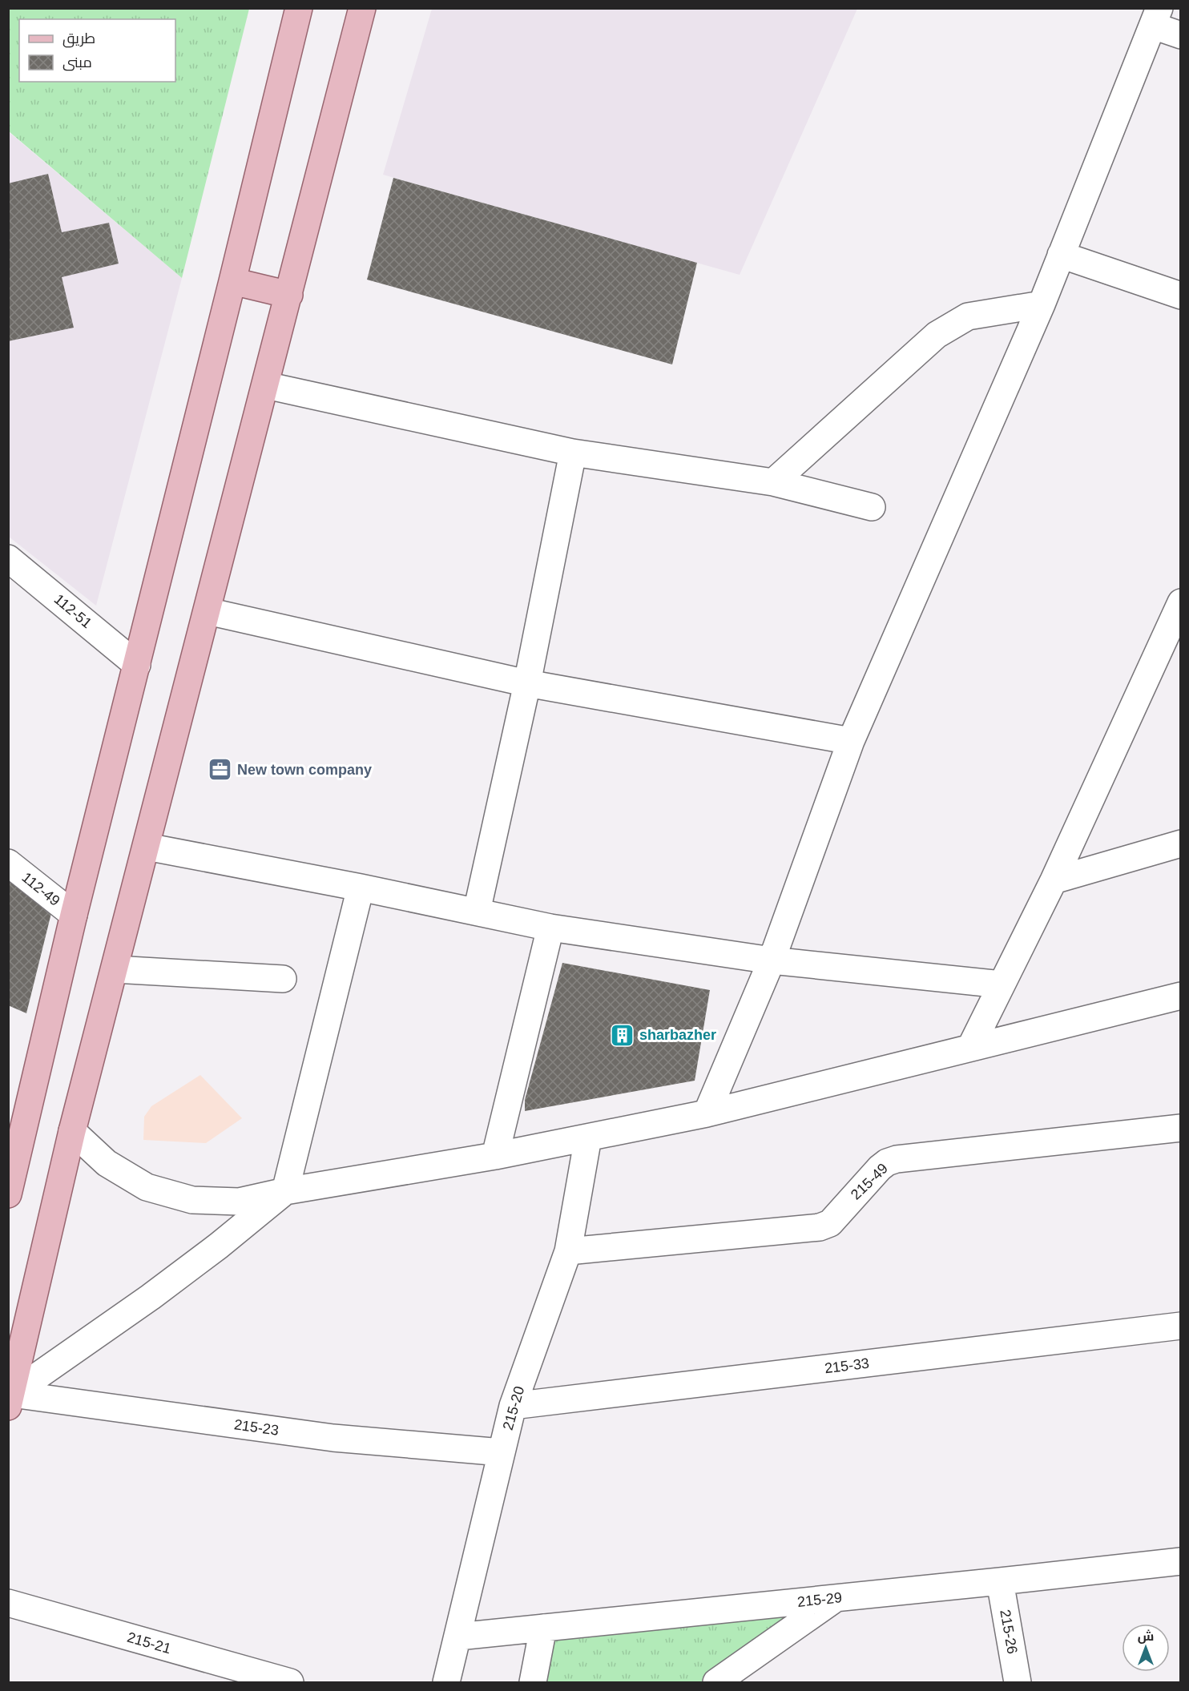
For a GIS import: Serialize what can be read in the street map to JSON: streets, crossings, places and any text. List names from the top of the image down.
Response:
{
  "streets": {
    "street": [
      "112-51",
      "112-49",
      "215-49",
      "215-33",
      "215-20",
      "215-23",
      "215-29",
      "215-26",
      "215-21"
    ]
  },
  "crossings": [
    ["215-49", "215-20"],
    ["215-33", "215-20"],
    ["215-20", "215-23"],
    ["215-20", "215-29"],
    ["215-29", "215-26"]
  ],
  "places": {
    "office": ["New town company"],
    "building": ["sharbazher"]
  },
  "legend": ["طريق", "مبنى"],
  "north": "top"
}
